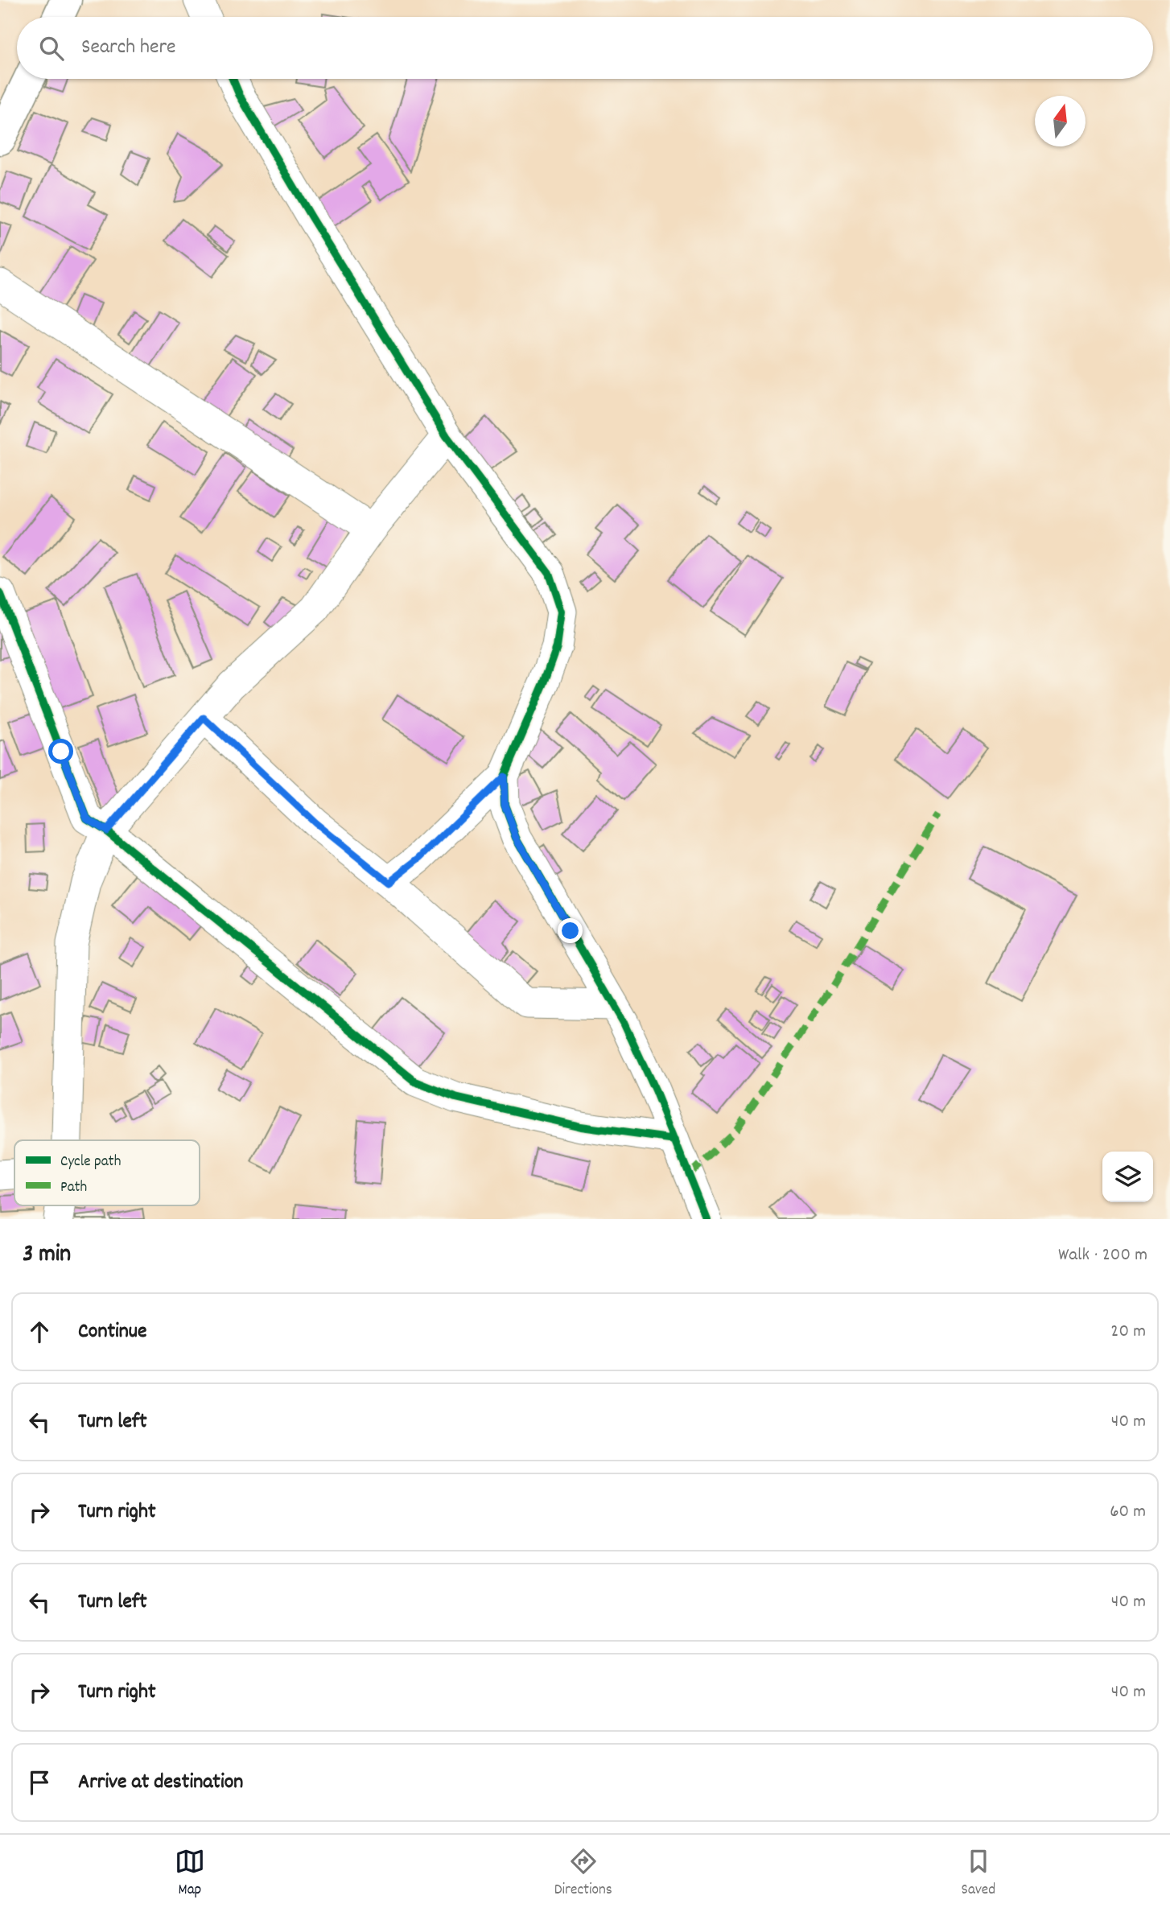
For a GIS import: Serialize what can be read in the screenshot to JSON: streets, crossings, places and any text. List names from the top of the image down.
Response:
{
  "legend": ["Cycle path", "Path"],
  "north": "top",
  "page": {
    "search": "Search here",
    "heading": ["3 min", "Walk · 200 m"],
    "list": [
      ["Continue", "20 m"],
      ["Turn left", "40 m"],
      ["Turn right", "60 m"],
      ["Turn left", "40 m"],
      ["Turn right", "40 m"],
      "Arrive at destination"
    ],
    "nav": ["Map", "Directions", "Saved"]
  }
}
